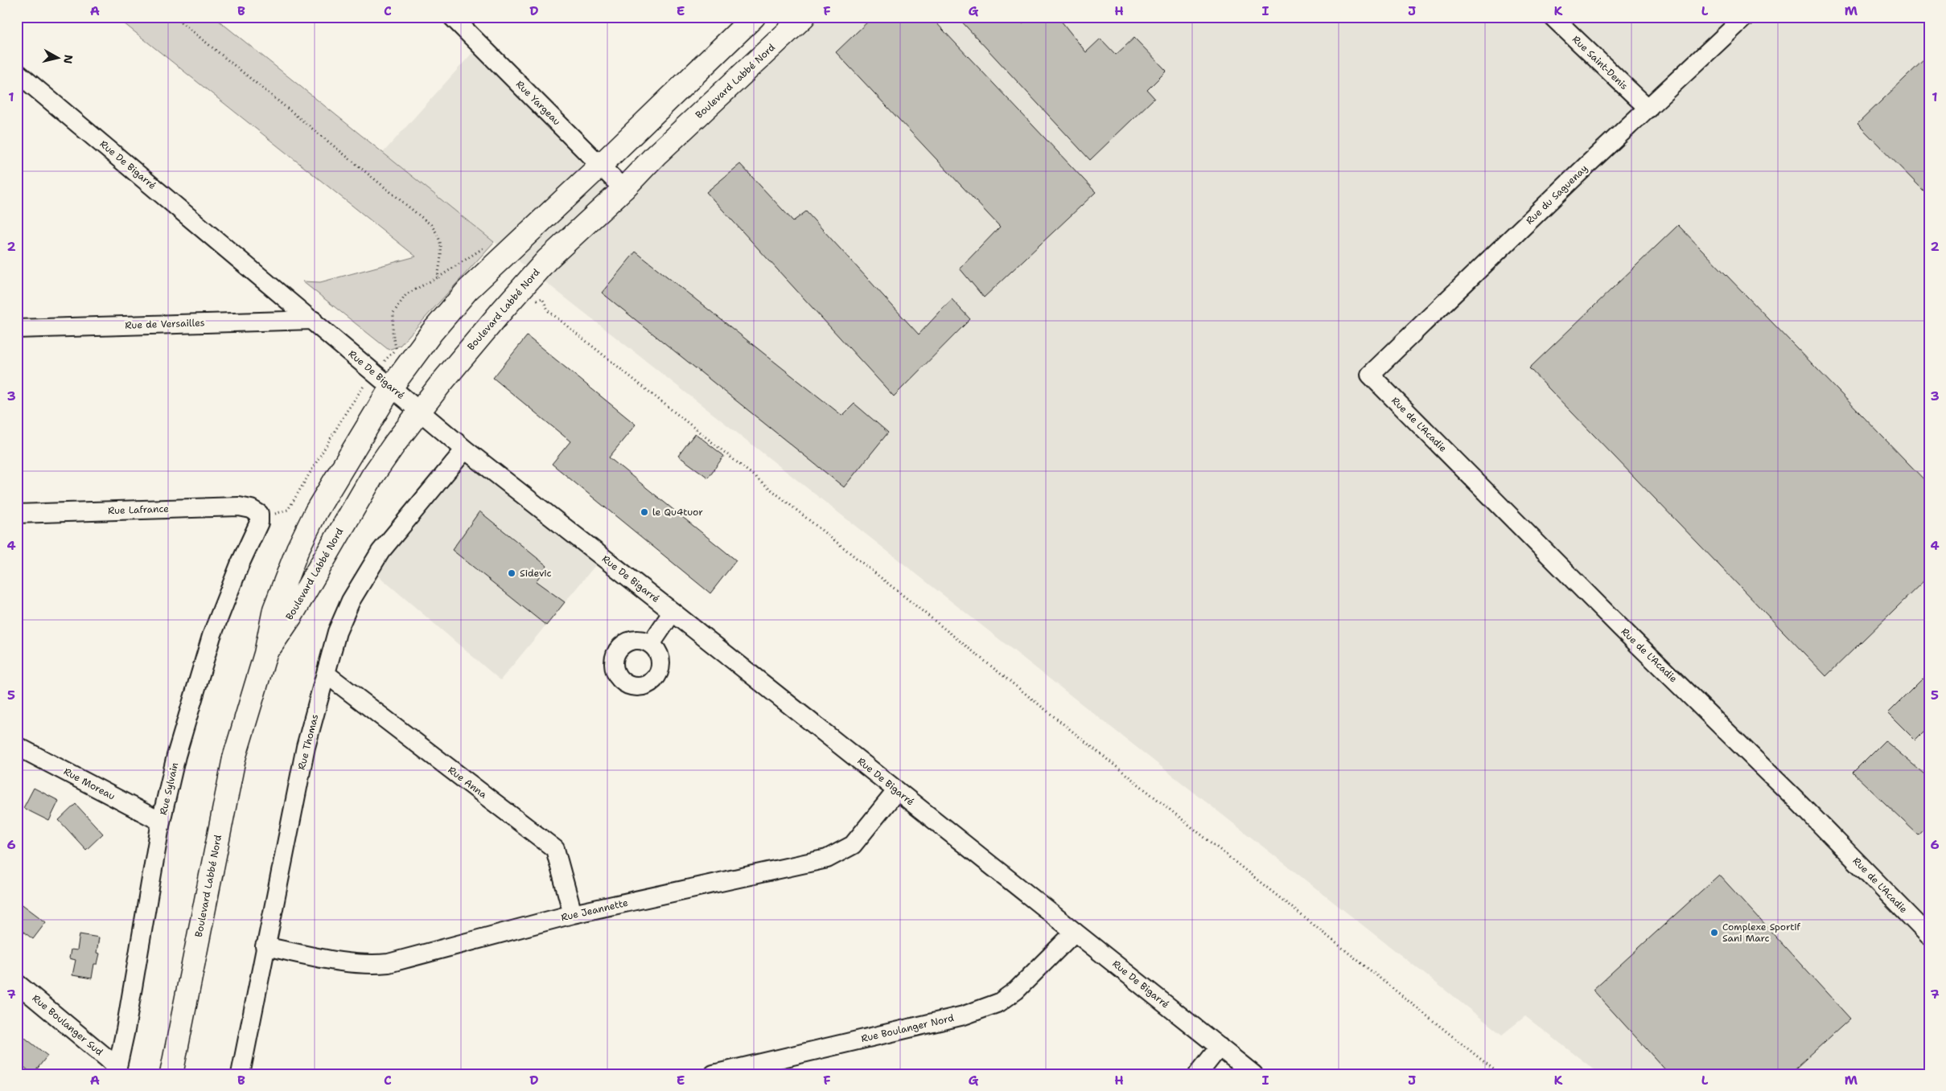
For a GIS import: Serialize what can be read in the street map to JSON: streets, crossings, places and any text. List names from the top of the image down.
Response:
{
  "streets": {
    "main road": ["Boulevard Labbé Nord"],
    "street": [
      "Rue Saint-Denis",
      "Rue Yargeau",
      "Rue De Bigarré",
      "Rue du Saguenay",
      "Rue de Versailles",
      "Rue de L'Acadie",
      "Rue Lafrance",
      "Rue Thomas",
      "Rue Anna",
      "Rue Moreau",
      "Rue Sylvain",
      "Rue Jeannette",
      "Rue Boulanger Sud",
      "Rue Boulanger Nord"
    ]
  },
  "crossings": [
    ["Rue Saint-Denis", "Rue du Saguenay"],
    ["Boulevard Labbé Nord", "Rue Yargeau"],
    ["Boulevard Labbé Nord", "Rue De Bigarré"],
    ["Rue De Bigarré", "Rue de Versailles"],
    ["Rue De Bigarré", "Rue Thomas"],
    ["Rue De Bigarré", "Rue Jeannette"],
    ["Rue De Bigarré", "Rue Boulanger Nord"],
    ["Rue du Saguenay", "Rue de L'Acadie"],
    ["Rue Lafrance", "Rue Sylvain"],
    ["Rue Thomas", "Rue Anna"],
    ["Rue Thomas", "Rue Jeannette"],
    ["Rue Anna", "Rue Jeannette"],
    ["Rue Moreau", "Rue Sylvain"],
    ["Rue Sylvain", "Rue Boulanger Sud"]
  ],
  "places": ["le Qu4tuor", "Sidevic", "Complexe Sportif Sani Marc"],
  "north": "right",
  "grid": {
    "columns": [
      "A",
      "B",
      "C",
      "D",
      "E",
      "F",
      "G",
      "H",
      "I",
      "J",
      "K",
      "L",
      "M"
    ],
    "rows": [
      "1",
      "2",
      "3",
      "4",
      "5",
      "6",
      "7"
    ]
  }
}
